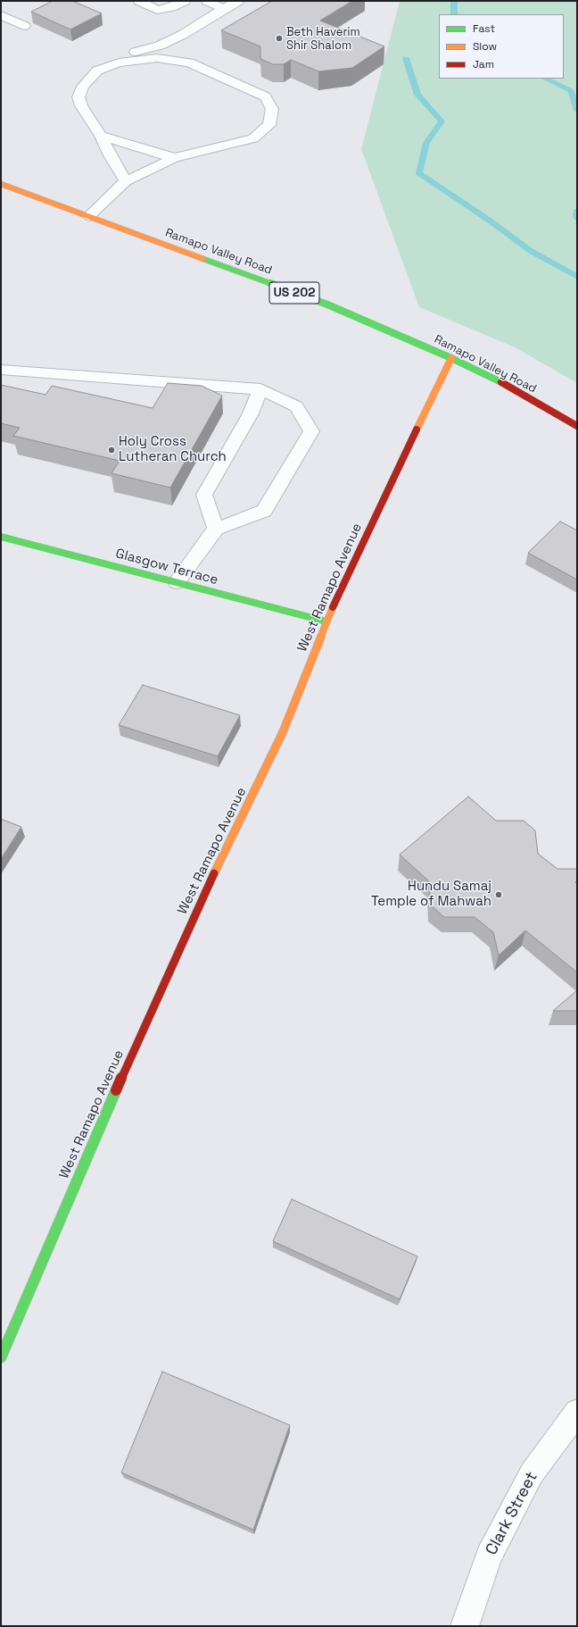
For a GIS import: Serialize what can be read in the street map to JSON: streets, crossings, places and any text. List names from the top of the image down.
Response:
{
  "streets": {
    "street": [
      "Ramapo Valley Road",
      "US 202",
      "Glasgow Terrace",
      "West Ramapo Avenue",
      "Clark Street"
    ]
  },
  "crossings": [
    ["Ramapo Valley Road", "West Ramapo Avenue"],
    ["Glasgow Terrace", "West Ramapo Avenue"]
  ],
  "places": ["Beth Haverim Shir Shalom", "Holy Cross Lutheran Church", "Hundu Samaj Temple of Mahwah"],
  "legend": ["Fast", "Slow", "Jam"]
}
